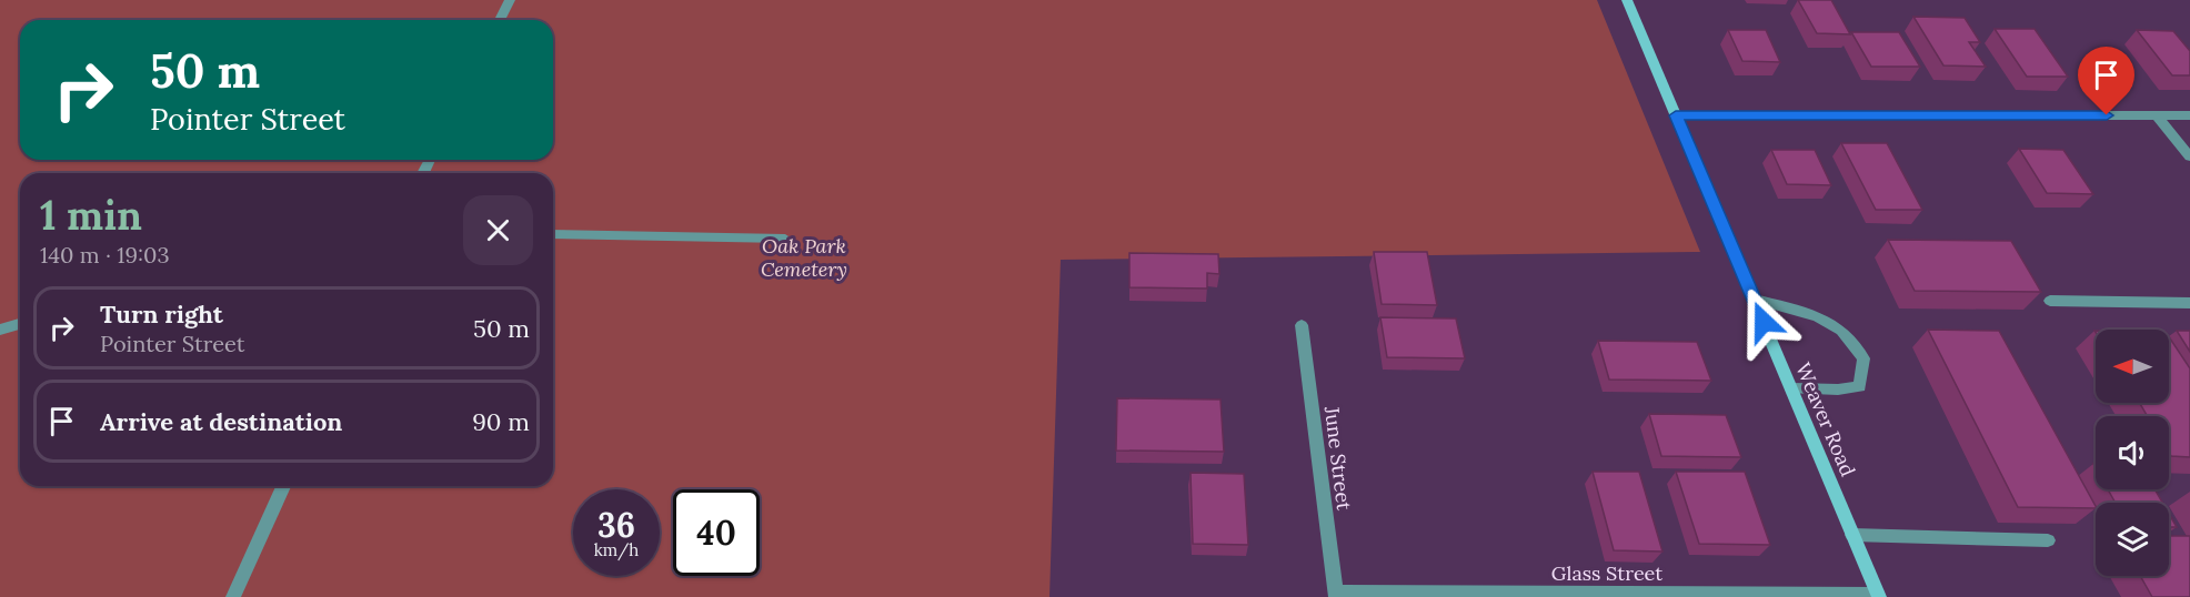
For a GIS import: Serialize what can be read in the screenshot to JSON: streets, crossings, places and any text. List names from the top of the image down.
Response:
{
  "streets": {
    "street": ["Weaver Road", "June Street", "Glass Street"]
  },
  "crossings": [
    ["Weaver Road", "Glass Street"],
    ["June Street", "Glass Street"]
  ],
  "parks": ["Oak Park Cemetery"],
  "north": "left",
  "page": {
    "turn": ["50 m", "Pointer Street"],
    "heading": ["1 min", "140 m · 19:03"],
    "list": [
      {
        "name": "Turn right",
        "note": "Pointer Street",
        "value": "50 m"
      },
      {
        "name": "Arrive at destination",
        "value": "90 m"
      }
    ],
    "speed": "36 km/h",
    "limit": "40"
  }
}
